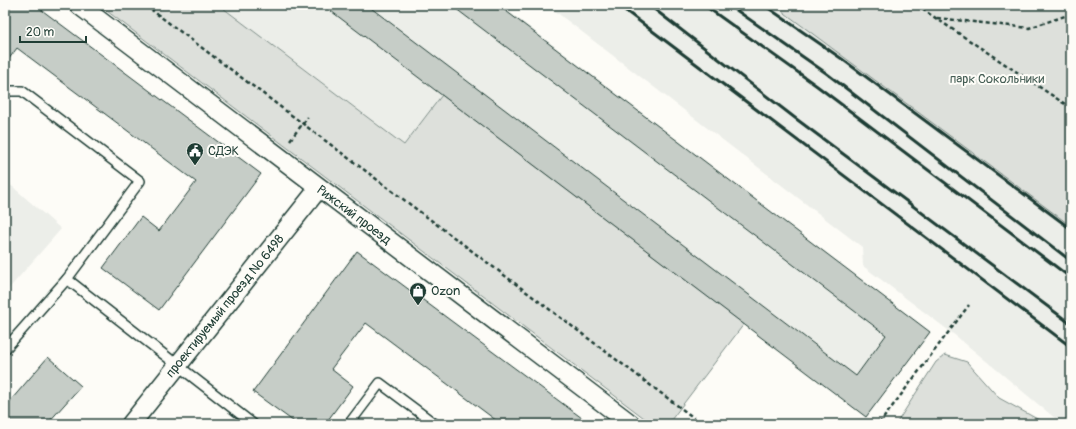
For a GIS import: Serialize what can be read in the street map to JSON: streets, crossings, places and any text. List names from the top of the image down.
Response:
{
  "streets": {
    "street": ["Рижский проезд", "проектируемый проезд № 6498"]
  },
  "crossings": [
    ["Рижский проезд", "проектируемый проезд № 6498"]
  ],
  "parks": ["парк Сокольники"],
  "places": {
    "public building": ["СДЭК"],
    "shop": ["Ozon"]
  },
  "scale_bar": "20 m"
}
